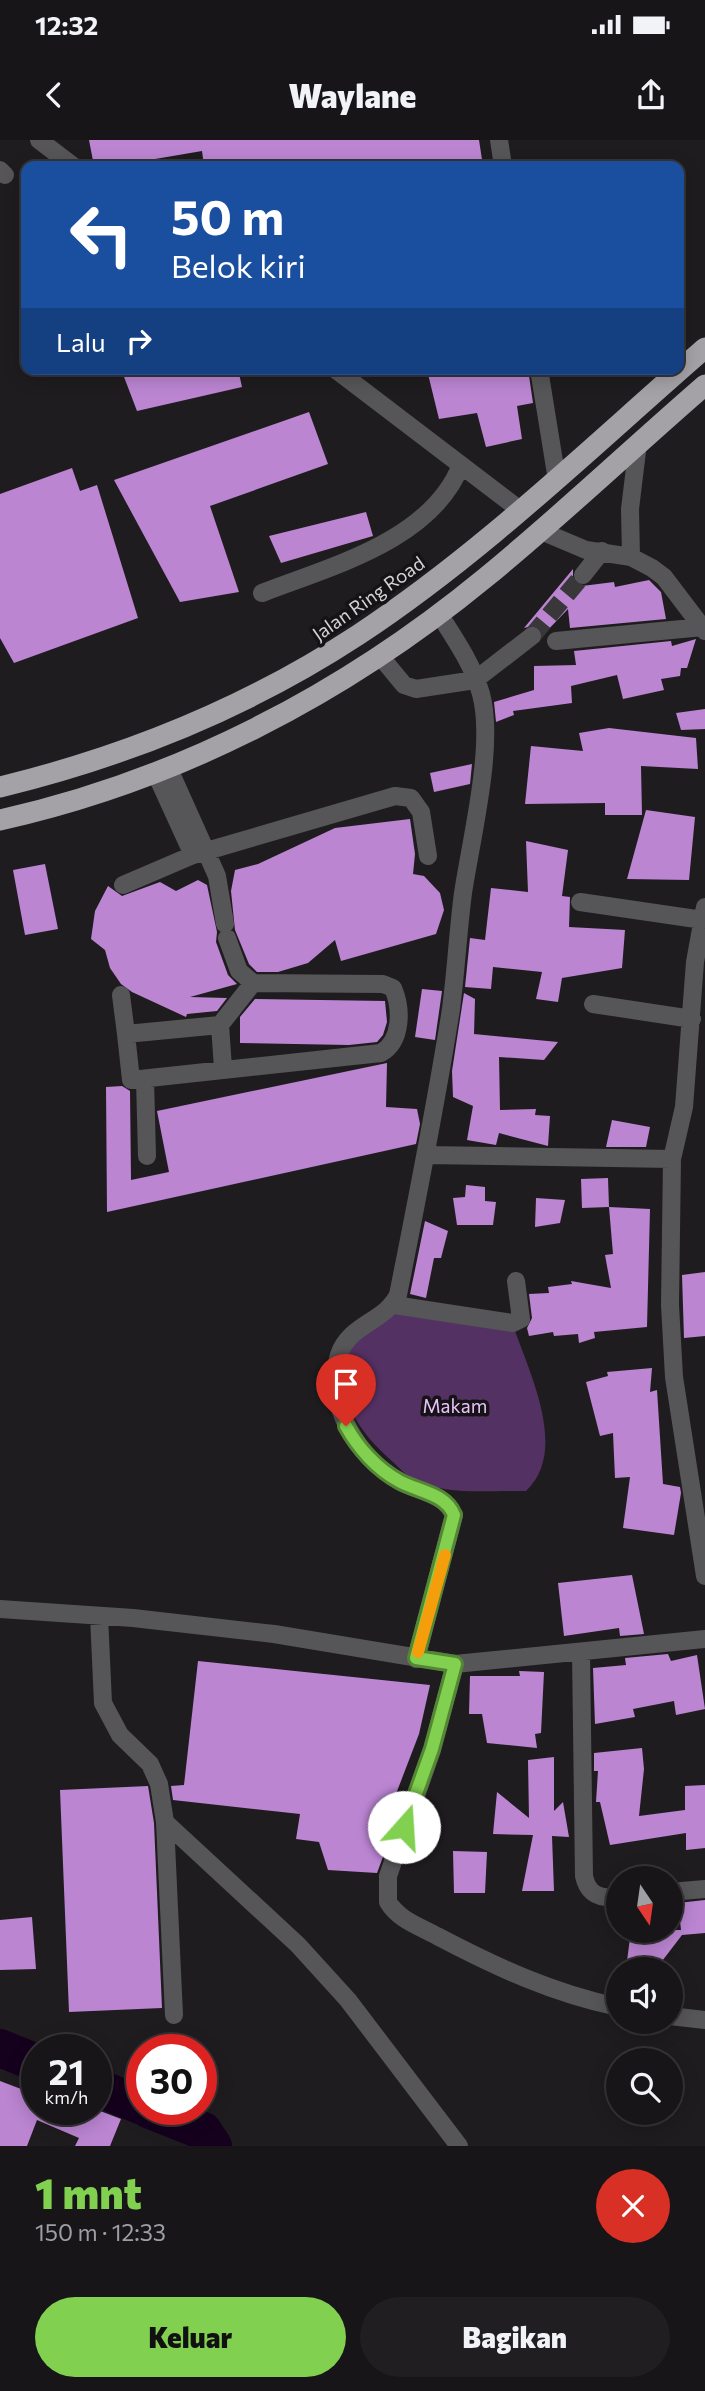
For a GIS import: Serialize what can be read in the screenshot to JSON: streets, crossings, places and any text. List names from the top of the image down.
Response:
{
  "streets": {
    "highway": ["Jalan Ring Road"]
  },
  "parks": ["Makam"],
  "north": "bottom",
  "page": {
    "status": "12:32",
    "header": "Waylane",
    "turn": ["50 m", "Belok kiri"],
    "then": "Lalu",
    "speed": "21 km/h",
    "limit": "30",
    "heading": ["1 mnt", "150 m · 12:33"],
    "buttons": ["Keluar", "Bagikan"]
  }
}
